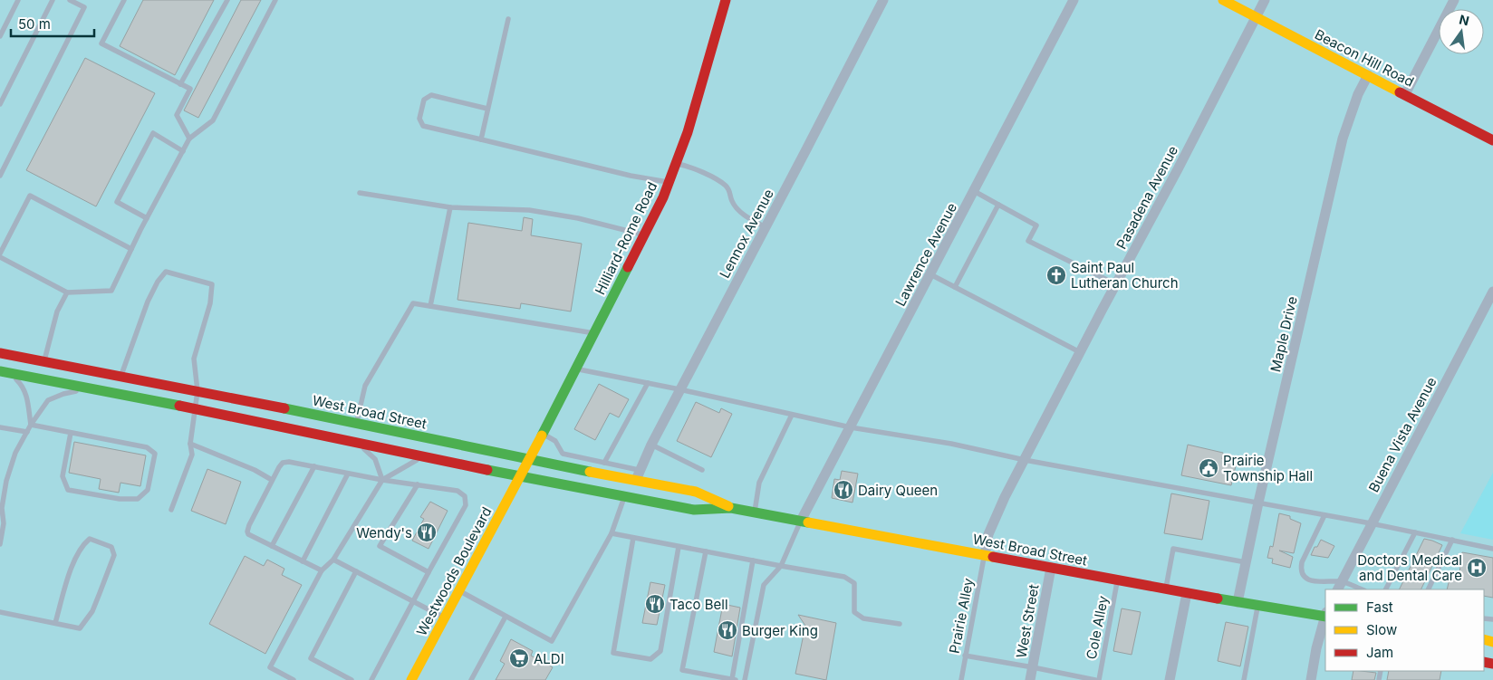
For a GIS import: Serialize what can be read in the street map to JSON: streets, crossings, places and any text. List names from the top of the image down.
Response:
{
  "streets": {
    "main road": [
      "Beacon Hill Road",
      "Hilliard-Rome Road",
      "West Broad Street",
      "Westwoods Boulevard"
    ],
    "street": [
      "Pasadena Avenue",
      "Lennox Avenue",
      "Lawrence Avenue",
      "Maple Drive",
      "Buena Vista Avenue",
      "West Street"
    ],
    "lane": ["Prairie Alley", "Cole Alley"]
  },
  "crossings": [
    ["Beacon Hill Road", "Pasadena Avenue"],
    ["Beacon Hill Road", "Maple Drive"],
    ["Pasadena Avenue", "West Broad Street"],
    ["Pasadena Avenue", "Prairie Alley"],
    ["Lennox Avenue", "West Broad Street"],
    ["Hilliard-Rome Road", "West Broad Street"],
    ["Hilliard-Rome Road", "Westwoods Boulevard"],
    ["Lawrence Avenue", "West Broad Street"],
    ["Maple Drive", "West Broad Street"],
    ["West Broad Street", "Westwoods Boulevard"],
    ["West Broad Street", "Prairie Alley"],
    ["West Broad Street", "West Street"],
    ["West Broad Street", "Cole Alley"]
  ],
  "places": {
    "church": ["Saint Paul Lutheran Church"],
    "public building": ["Prairie Township Hall"],
    "restaurant": [
      "Dairy Queen",
      "Wendy's",
      "Taco Bell",
      "Burger King"
    ],
    "hospital": ["Doctors Medical and Dental Care"],
    "supermarket": ["ALDI"]
  },
  "legend": ["Fast", "Slow", "Jam"],
  "scale_bar": "50 m",
  "north": "top"
}
